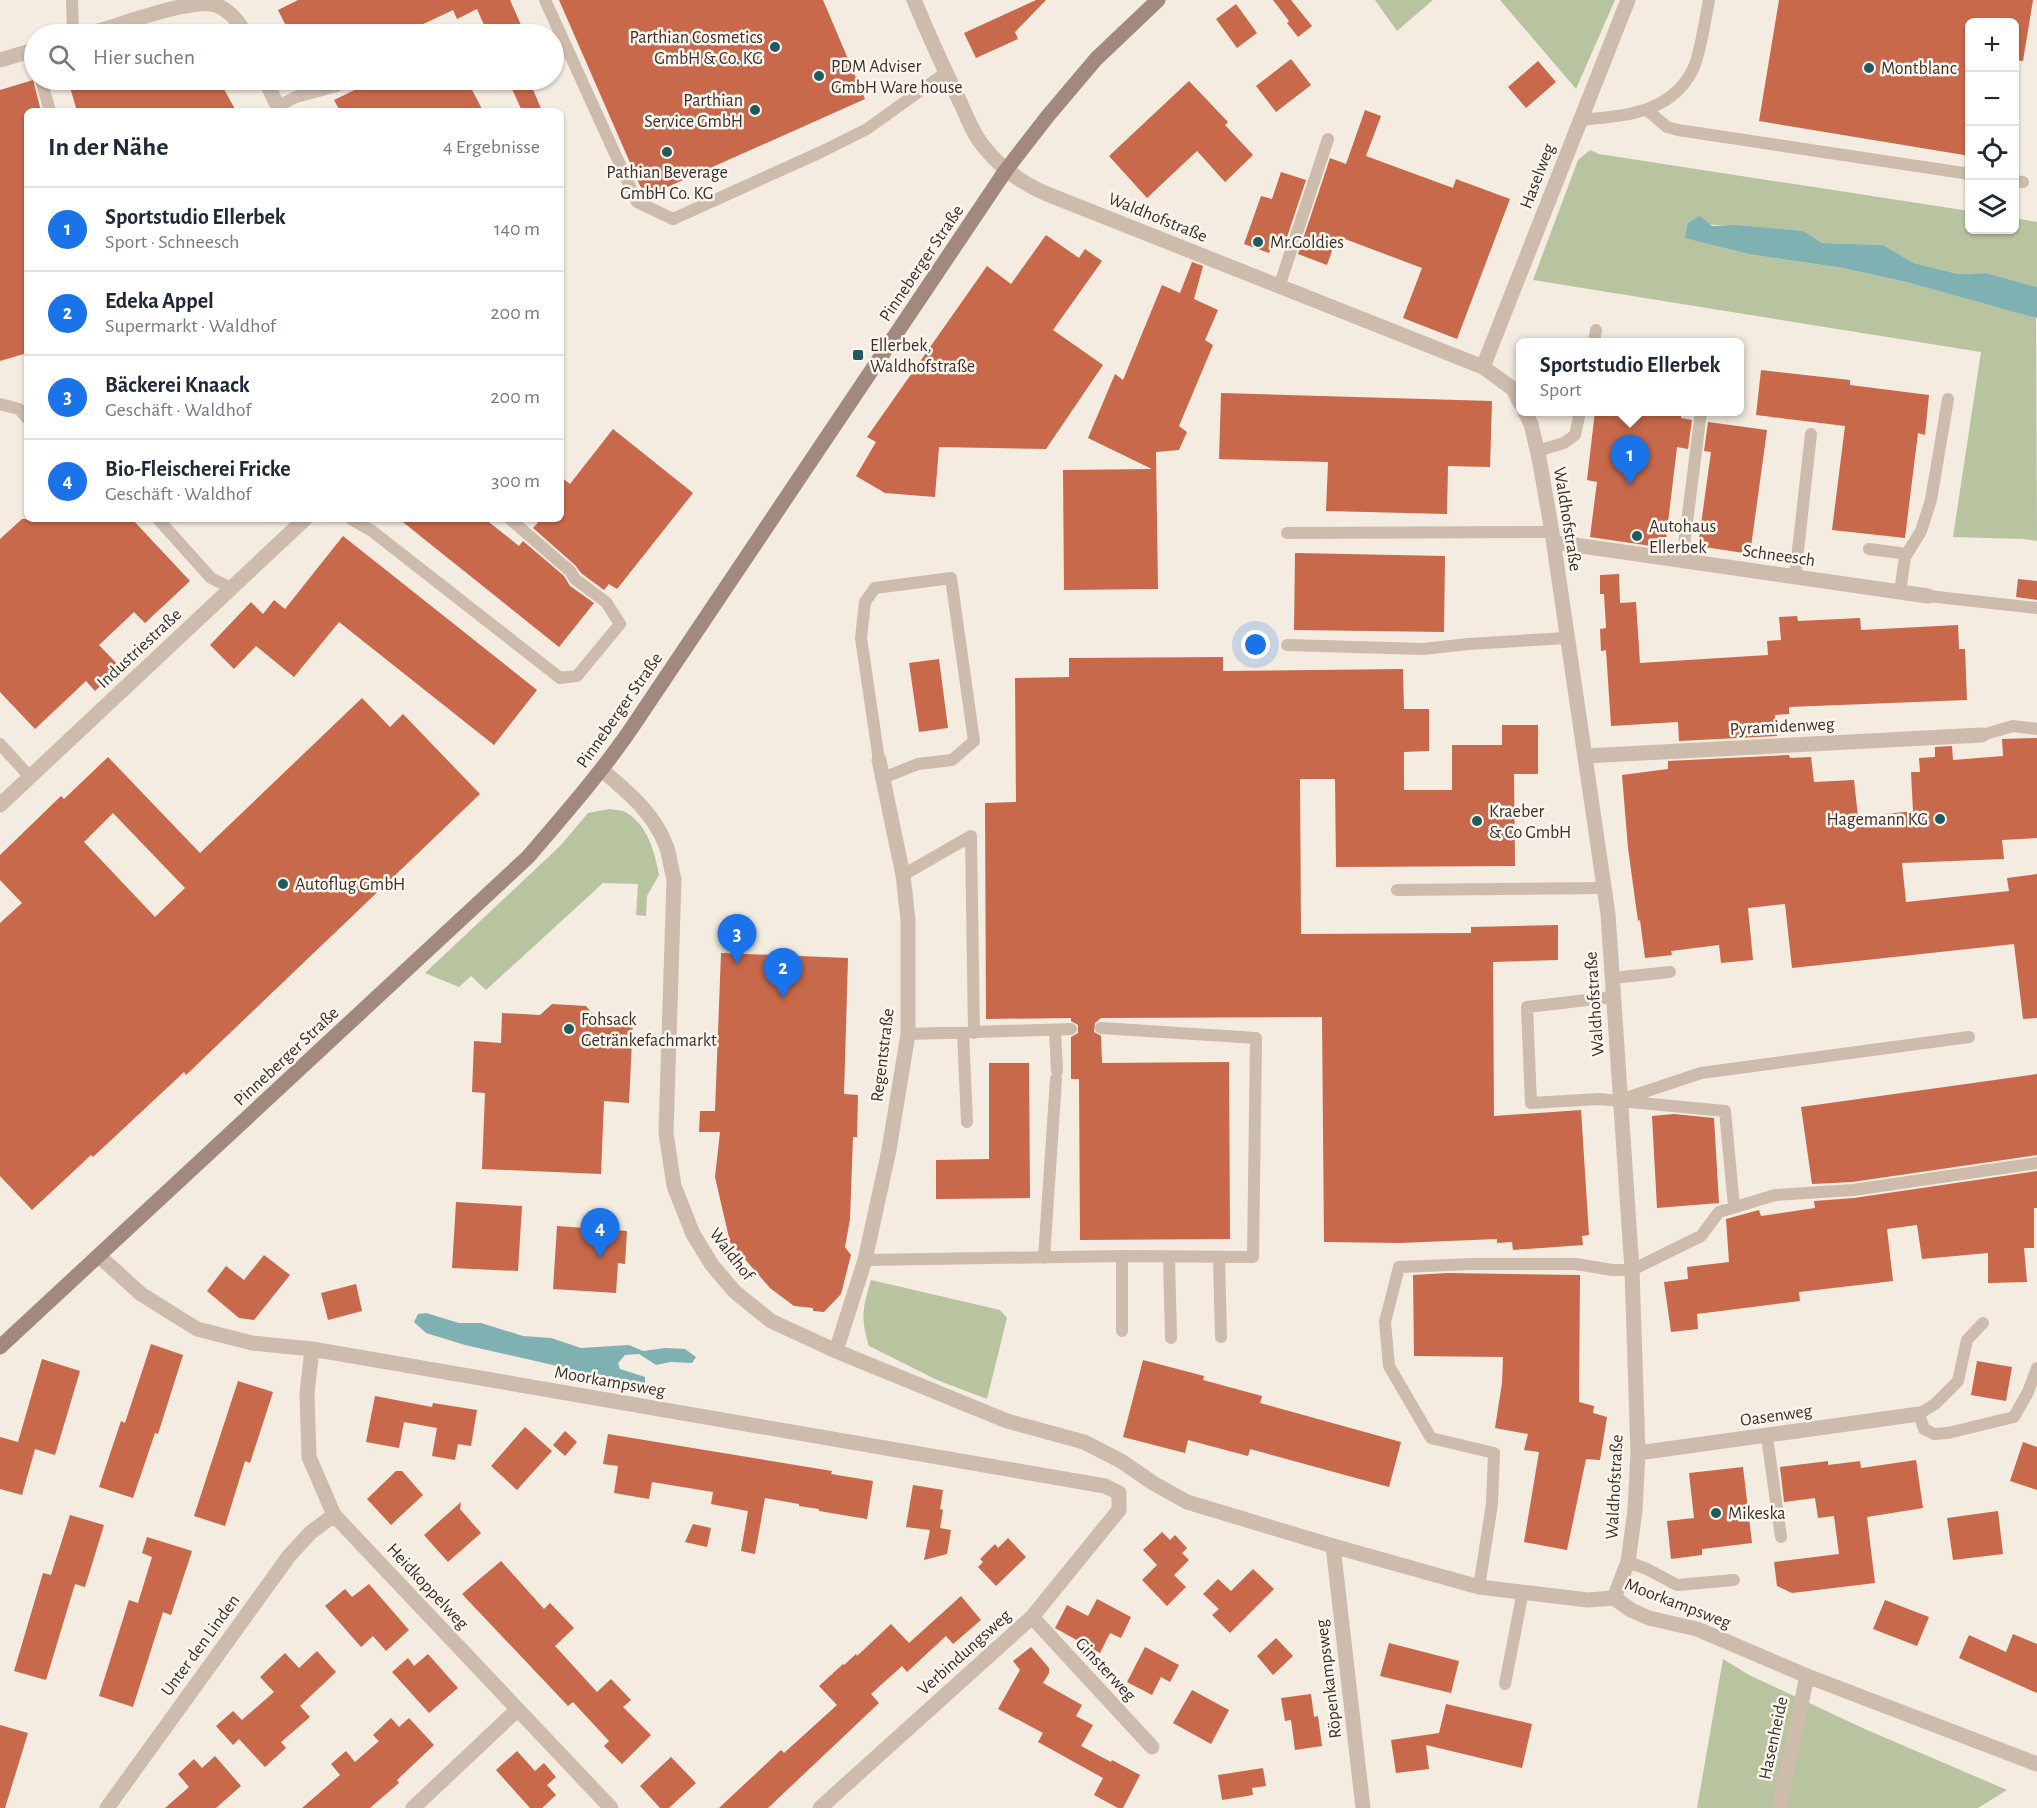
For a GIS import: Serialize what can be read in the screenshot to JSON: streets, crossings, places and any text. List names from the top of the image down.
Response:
{
  "streets": {
    "main road": ["Pinneberger Straße"],
    "street": [
      "Haselweg",
      "Waldhofstraße",
      "Schneesch",
      "Industriestraße",
      "Pyramidenweg",
      "Regentstraße",
      "Waldhof",
      "Moorkampsweg",
      "Oasenweg",
      "Heidkoppelweg",
      "Unter den Linden",
      "Verbindungsweg",
      "Ginsterweg",
      "Röpenkampsweg",
      "Hasenheide"
    ]
  },
  "crossings": [
    ["Haselweg", "Waldhofstraße"],
    ["Waldhofstraße", "Pinneberger Straße"],
    ["Waldhofstraße", "Schneesch"],
    ["Waldhofstraße", "Pyramidenweg"],
    ["Waldhofstraße", "Moorkampsweg"],
    ["Waldhofstraße", "Oasenweg"],
    ["Pinneberger Straße", "Waldhof"],
    ["Pinneberger Straße", "Moorkampsweg"],
    ["Regentstraße", "Waldhof"],
    ["Waldhof", "Moorkampsweg"],
    ["Moorkampsweg", "Heidkoppelweg"],
    ["Moorkampsweg", "Verbindungsweg"],
    ["Moorkampsweg", "Röpenkampsweg"],
    ["Moorkampsweg", "Hasenheide"],
    ["Heidkoppelweg", "Unter den Linden"],
    ["Verbindungsweg", "Ginsterweg"]
  ],
  "places": {
    "other": [
      "Parthian Cosmetics GmbH & Co. KG",
      "Montblanc",
      "PDM Adviser GmbH Ware house",
      "Parthian Service GmbH",
      "Pathian Beverage GmbH Co. KG",
      "Mr.Goldies",
      "Autohaus Ellerbek",
      "Hagemann KG",
      "Kraeber & Co GmbH",
      "Autoflug GmbH",
      "Fohsack Getränkefachmarkt",
      "Mikeska"
    ],
    "transit": ["Ellerbek, Waldhofstraße"]
  },
  "page": {
    "map_buttons": ["+", "−"],
    "search": "Hier suchen",
    "heading": ["In der Nähe", "4 Ergebnisse"],
    "list": [
      {
        "mark": "1",
        "name": "Sportstudio Ellerbek",
        "note": "Sport · Schneesch",
        "value": "140 m"
      },
      {
        "mark": "2",
        "name": "Edeka Appel",
        "note": "Supermarkt · Waldhof",
        "value": "200 m"
      },
      {
        "mark": "3",
        "name": "Bäckerei Knaack",
        "note": "Geschäft · Waldhof",
        "value": "200 m"
      },
      {
        "mark": "4",
        "name": "Bio-Fleischerei Fricke",
        "note": "Geschäft · Waldhof",
        "value": "300 m"
      }
    ],
    "popup": ["Sportstudio Ellerbek", "Sport"],
    "pins": [
      "1",
      "3",
      "2",
      "4"
    ]
  }
}
